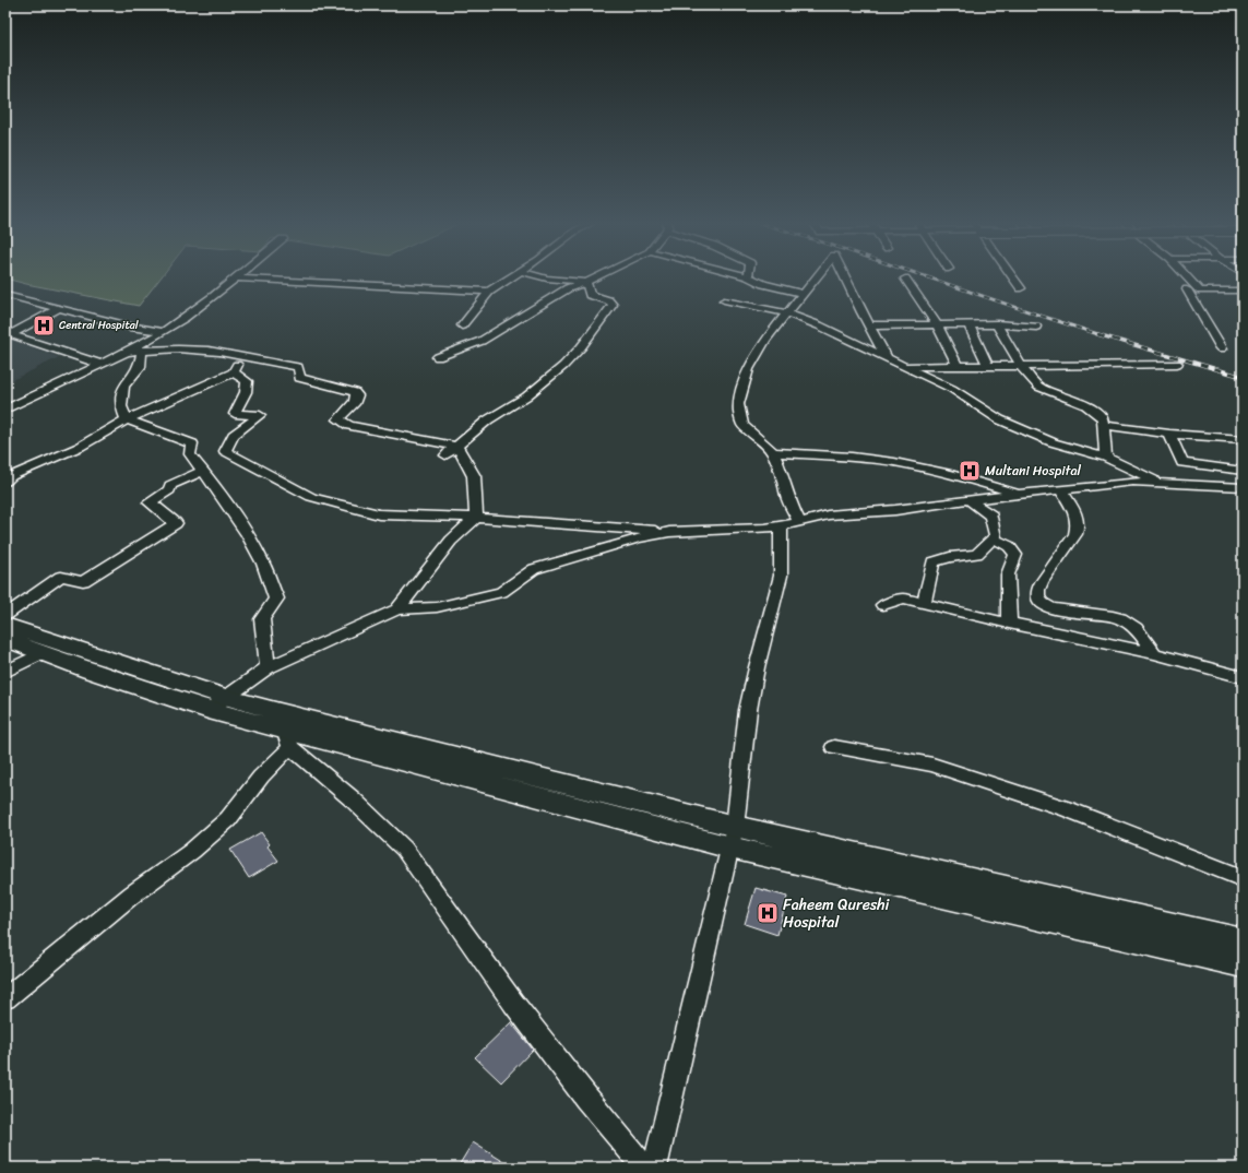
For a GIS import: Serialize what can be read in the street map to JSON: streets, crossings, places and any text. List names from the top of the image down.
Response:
{
  "places": {
    "hospital": ["Central Hospital", "Multani Hospital", "Faheem Qureshi Hospital"]
  }
}
